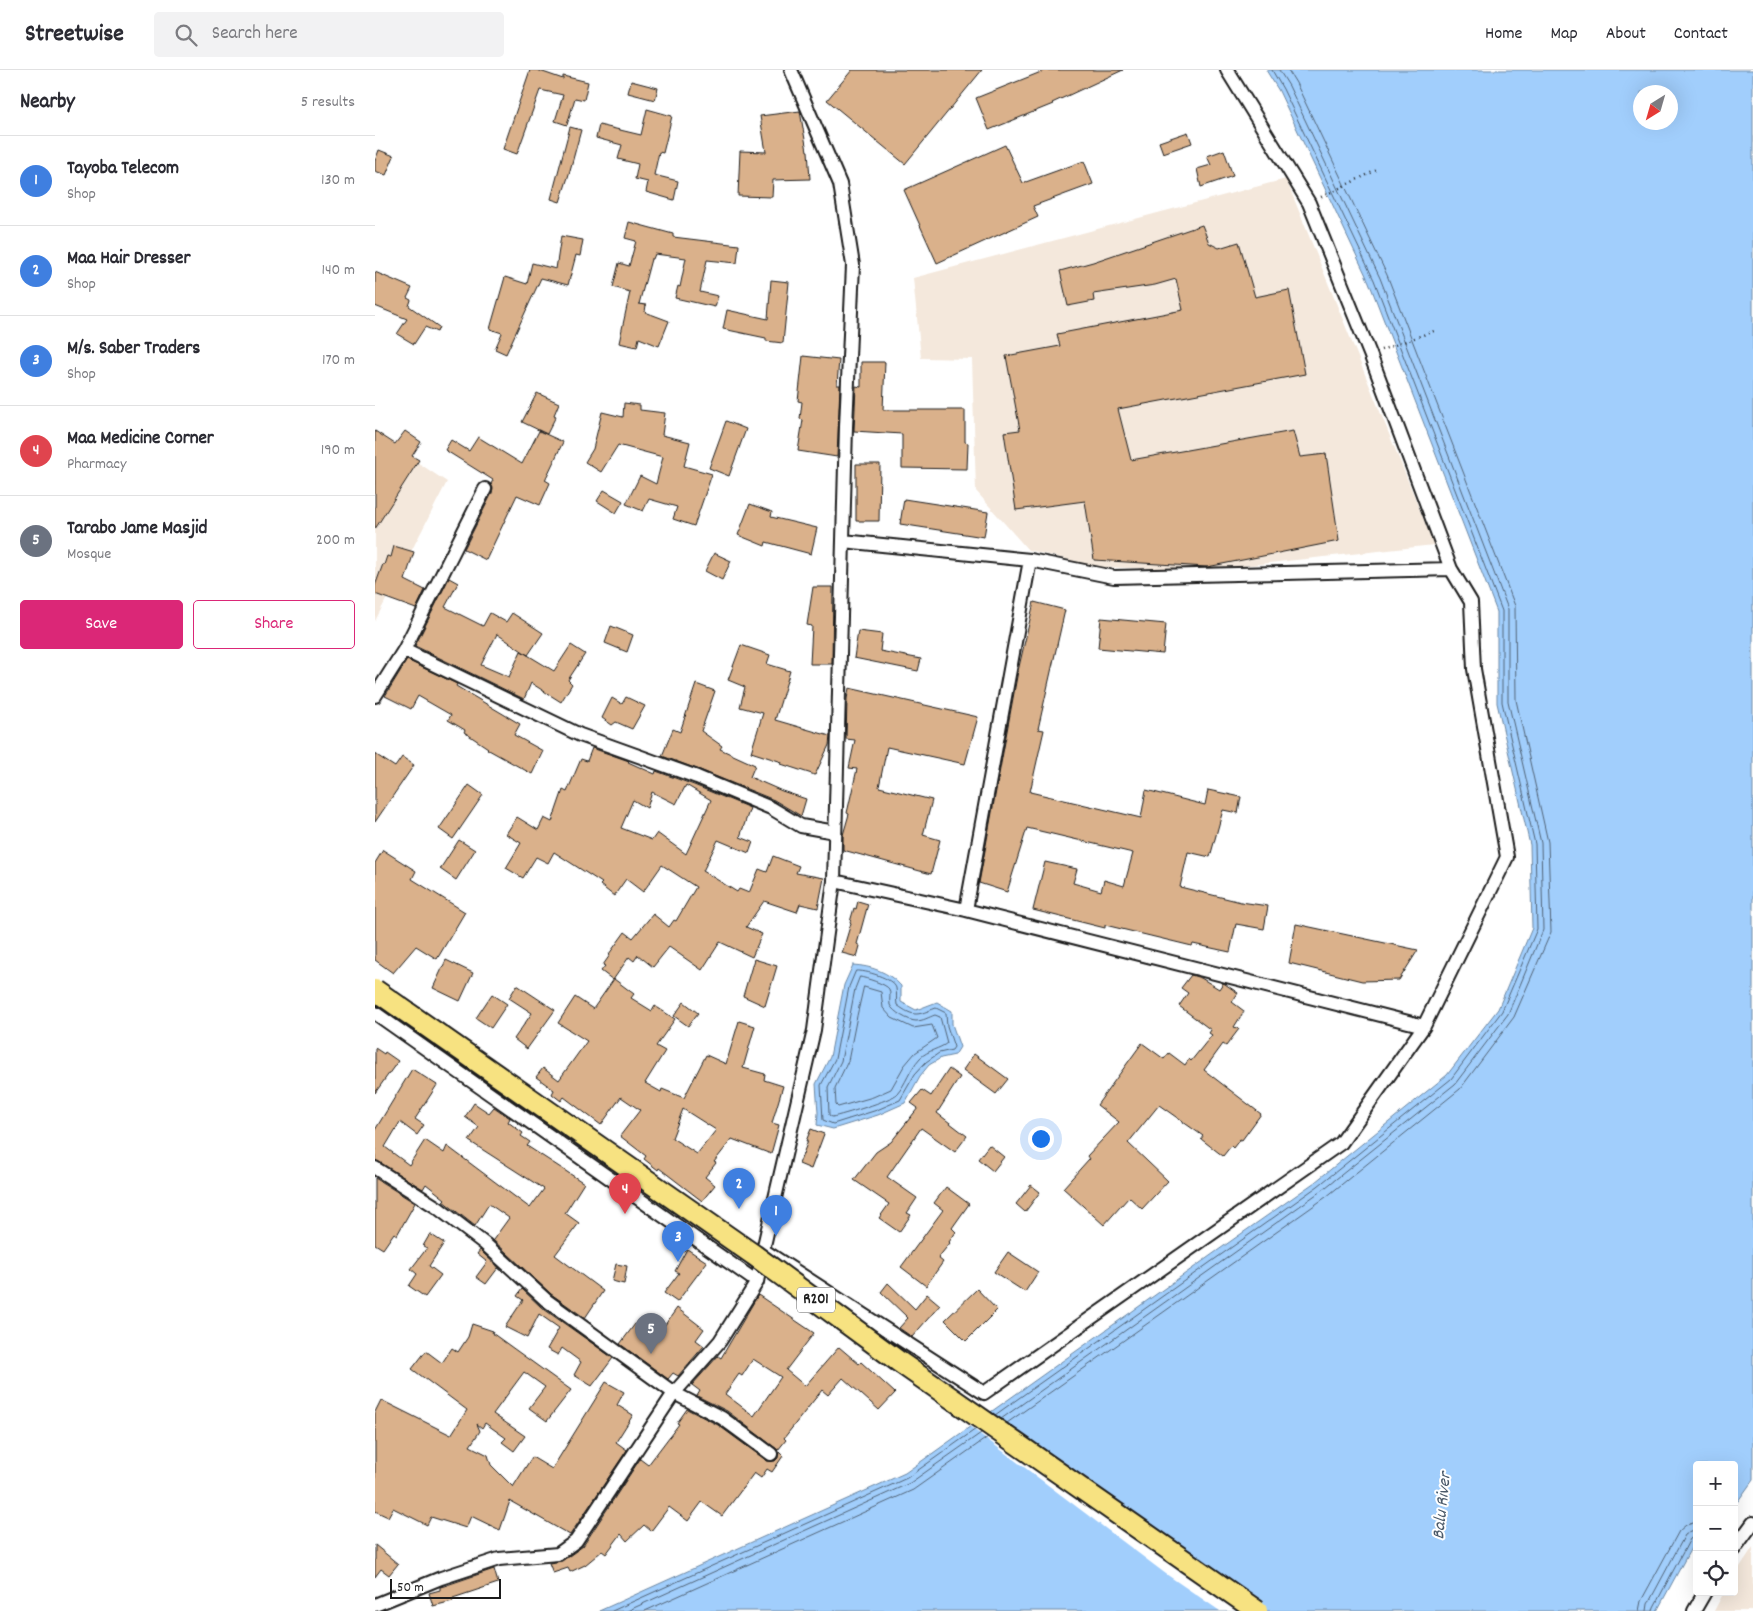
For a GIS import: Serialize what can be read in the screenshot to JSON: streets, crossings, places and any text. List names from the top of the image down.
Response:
{
  "streets": {
    "main road": ["R201"]
  },
  "water": ["Balu River"],
  "scale_bar": "50 m",
  "north": "bottom left",
  "page": {
    "header": "Streetwise",
    "search": "Search here",
    "nav": [
      "Home",
      "Map",
      "About",
      "Contact"
    ],
    "heading": ["Nearby", "5 results"],
    "list": [
      {
        "mark": "1",
        "name": "Tayoba Telecom",
        "note": "Shop",
        "value": "130 m"
      },
      {
        "mark": "2",
        "name": "Maa Hair Dresser",
        "note": "Shop",
        "value": "140 m"
      },
      {
        "mark": "3",
        "name": "M/s. Saber Traders",
        "note": "Shop",
        "value": "170 m"
      },
      {
        "mark": "4",
        "name": "Maa Medicine Corner",
        "note": "Pharmacy",
        "value": "190 m"
      },
      {
        "mark": "5",
        "name": "Tarabo Jame Masjid",
        "note": "Mosque",
        "value": "200 m"
      }
    ],
    "buttons": ["Save", "Share"],
    "pins": [
      "2",
      "4",
      "1",
      "3",
      "5"
    ],
    "map_buttons": ["+", "−"],
    "scale": "50 m"
  }
}
